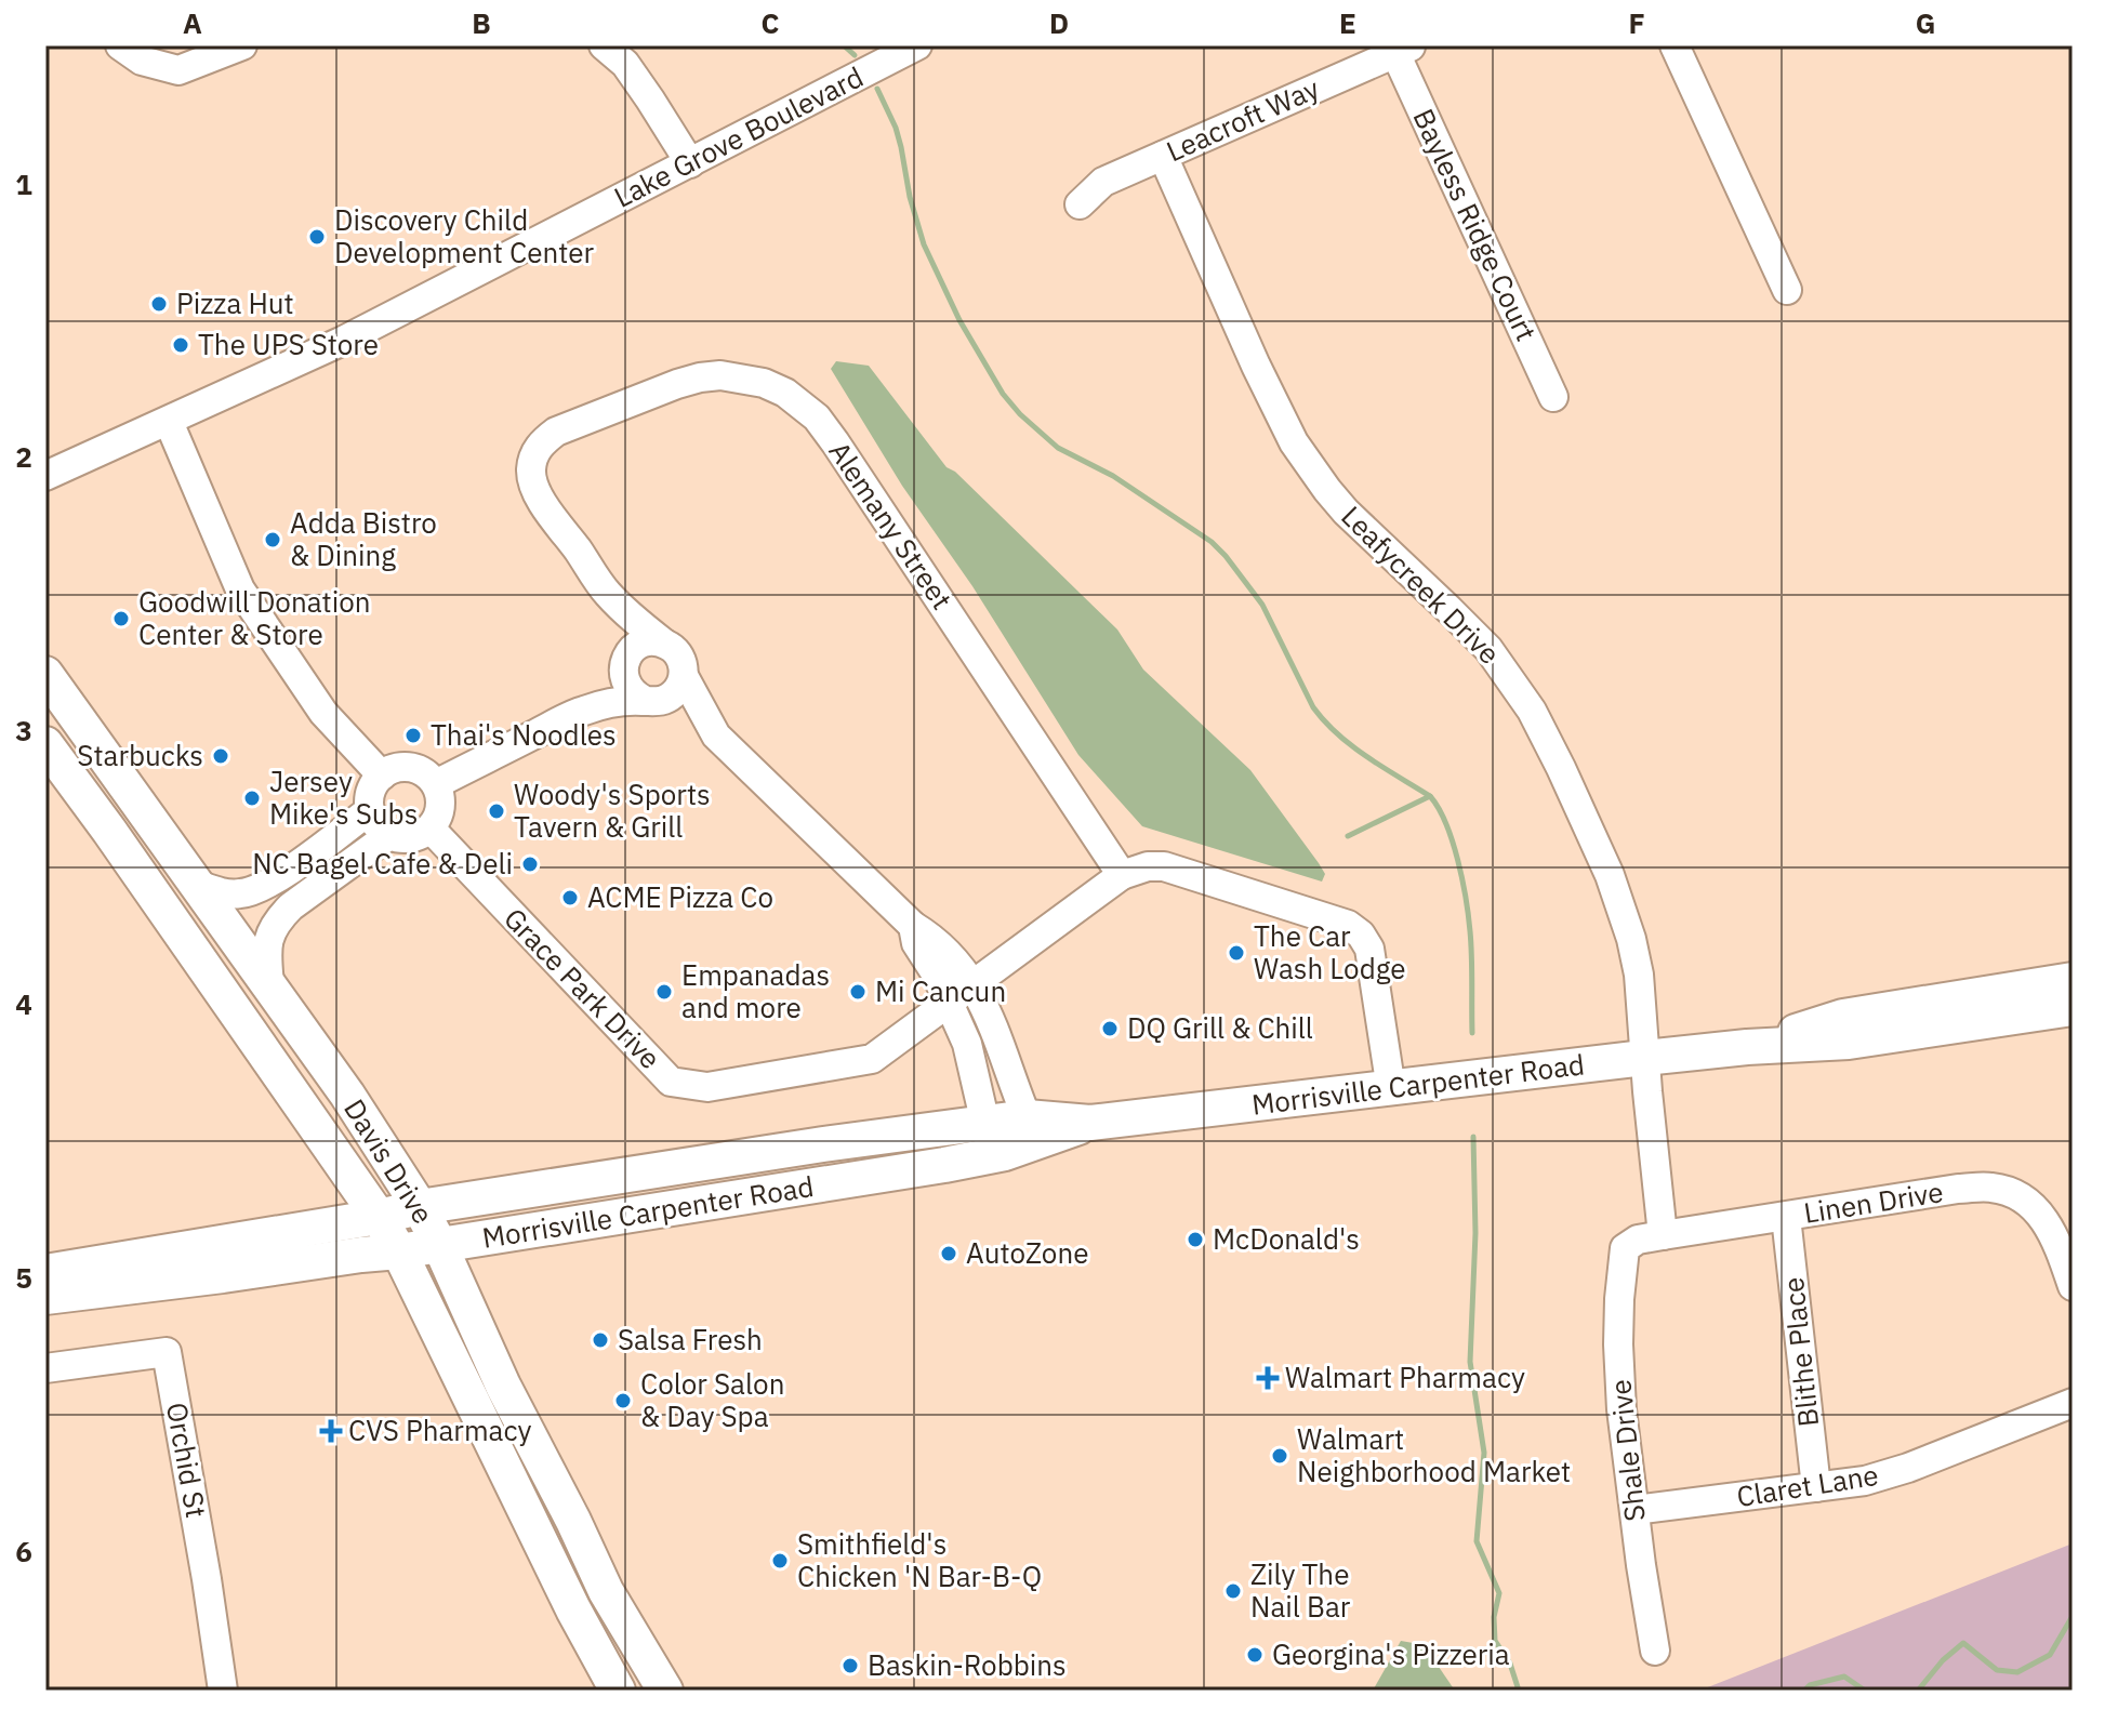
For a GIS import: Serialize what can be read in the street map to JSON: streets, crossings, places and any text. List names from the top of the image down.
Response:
{
  "streets": {
    "main road": ["Morrisville Carpenter Road", "Davis Drive"],
    "street": [
      "Leacroft Way",
      "Lake Grove Boulevard",
      "Bayless Ridge Court",
      "Alemany Street",
      "Leafycreek Drive",
      "Grace Park Drive",
      "Linen Drive",
      "Blithe Place",
      "Shale Drive",
      "Orchid St",
      "Claret Lane"
    ]
  },
  "crossings": [
    ["Leacroft Way", "Bayless Ridge Court"],
    ["Leacroft Way", "Leafycreek Drive"],
    ["Leafycreek Drive", "Morrisville Carpenter Road"],
    ["Leafycreek Drive", "Linen Drive"],
    ["Morrisville Carpenter Road", "Davis Drive"],
    ["Linen Drive", "Blithe Place"],
    ["Linen Drive", "Shale Drive"],
    ["Blithe Place", "Claret Lane"],
    ["Shale Drive", "Claret Lane"]
  ],
  "places": {
    "other": [
      "Discovery Child Development Center",
      "Pizza Hut",
      "The UPS Store",
      "Adda Bistro & Dining",
      "Goodwill Donation Center & Store",
      "Thai's Noodles",
      "Starbucks",
      "Jersey Mike's Subs",
      "Woody's Sports Tavern & Grill",
      "NC Bagel Cafe & Deli",
      "ACME Pizza Co",
      "The Car Wash Lodge",
      "Empanadas and more",
      "Mi Cancun",
      "DQ Grill & Chill",
      "McDonald's",
      "AutoZone",
      "Salsa Fresh",
      "Color Salon & Day Spa",
      "Walmart Neighborhood Market",
      "Smithfield's Chicken 'N Bar-B-Q",
      "Zily The Nail Bar",
      "Georgina's Pizzeria",
      "Baskin-Robbins"
    ],
    "health": ["Walmart Pharmacy", "CVS Pharmacy"]
  },
  "grid": {
    "columns": [
      "A",
      "B",
      "C",
      "D",
      "E",
      "F",
      "G"
    ],
    "rows": [
      "1",
      "2",
      "3",
      "4",
      "5",
      "6"
    ]
  }
}
